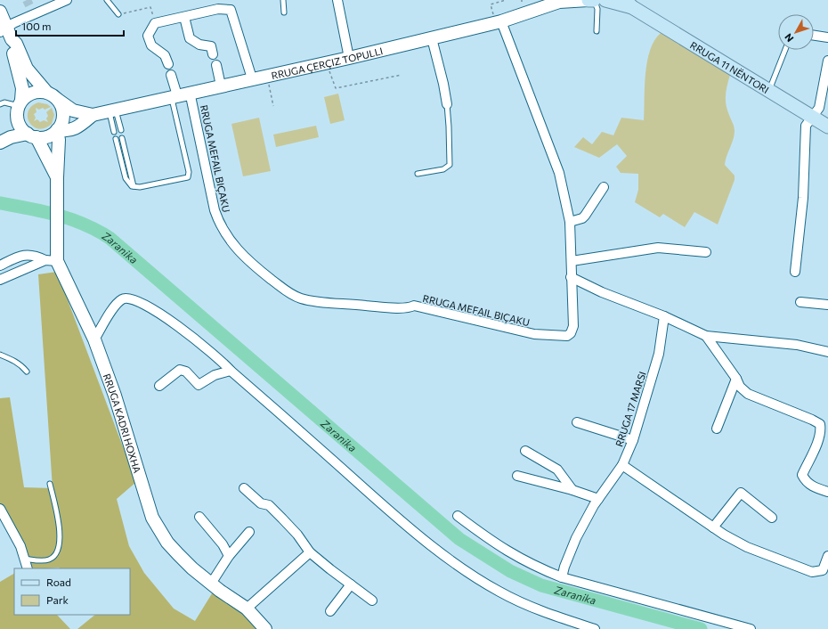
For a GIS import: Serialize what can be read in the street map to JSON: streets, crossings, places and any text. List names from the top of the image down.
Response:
{
  "streets": {
    "main road": ["RRUGA ÇERÇIZ TOPULLI", "RRUGA 11 NËNTORI", "RRUGA KADRI HOXHA"],
    "street": ["RRUGA MEFAIL BIÇAKU", "RRUGA 17 MARSI"]
  },
  "crossings": [
    ["RRUGA ÇERÇIZ TOPULLI", "RRUGA MEFAIL BIÇAKU"]
  ],
  "water": ["Zaranika"],
  "legend": ["Road", "Park"],
  "scale_bar": "100 m",
  "north": "bottom left"
}
